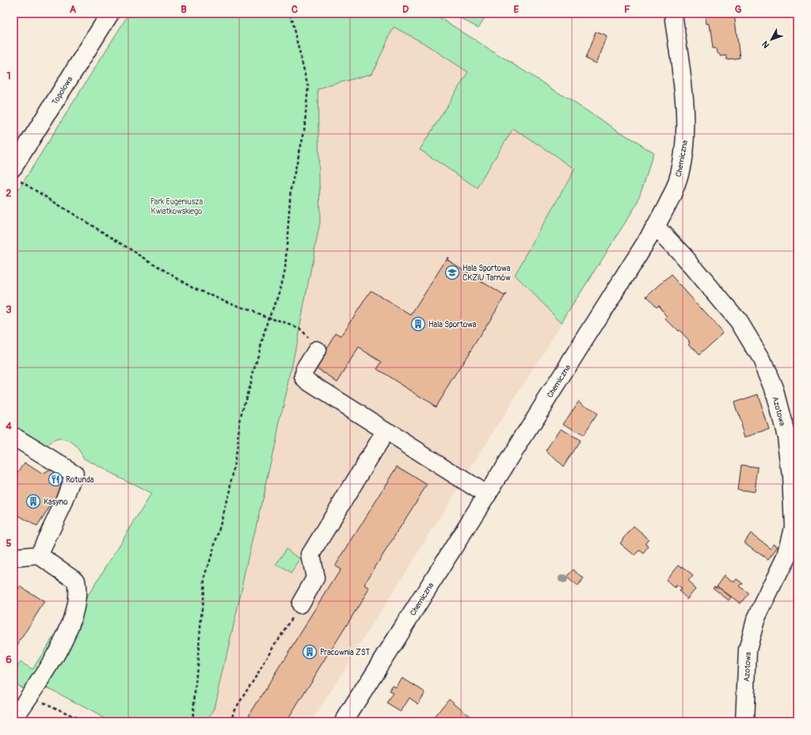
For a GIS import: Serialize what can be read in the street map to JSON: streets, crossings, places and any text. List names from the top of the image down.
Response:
{
  "streets": {
    "street": ["Topolowa", "Chemiczna", "Azotowa"]
  },
  "crossings": [
    ["Chemiczna", "Azotowa"]
  ],
  "parks": ["Park Eugeniusza Kwiatkowskiego"],
  "places": {
    "school or university": ["Hala Sportowa CKZiU Tarnów"],
    "building": ["Hala Sportowa", "Kasyno", "Pracownia ZST"],
    "restaurant": ["Rotunda"]
  },
  "north": "bottom left",
  "grid": {
    "columns": [
      "A",
      "B",
      "C",
      "D",
      "E",
      "F",
      "G"
    ],
    "rows": [
      "1",
      "2",
      "3",
      "4",
      "5",
      "6"
    ]
  }
}
